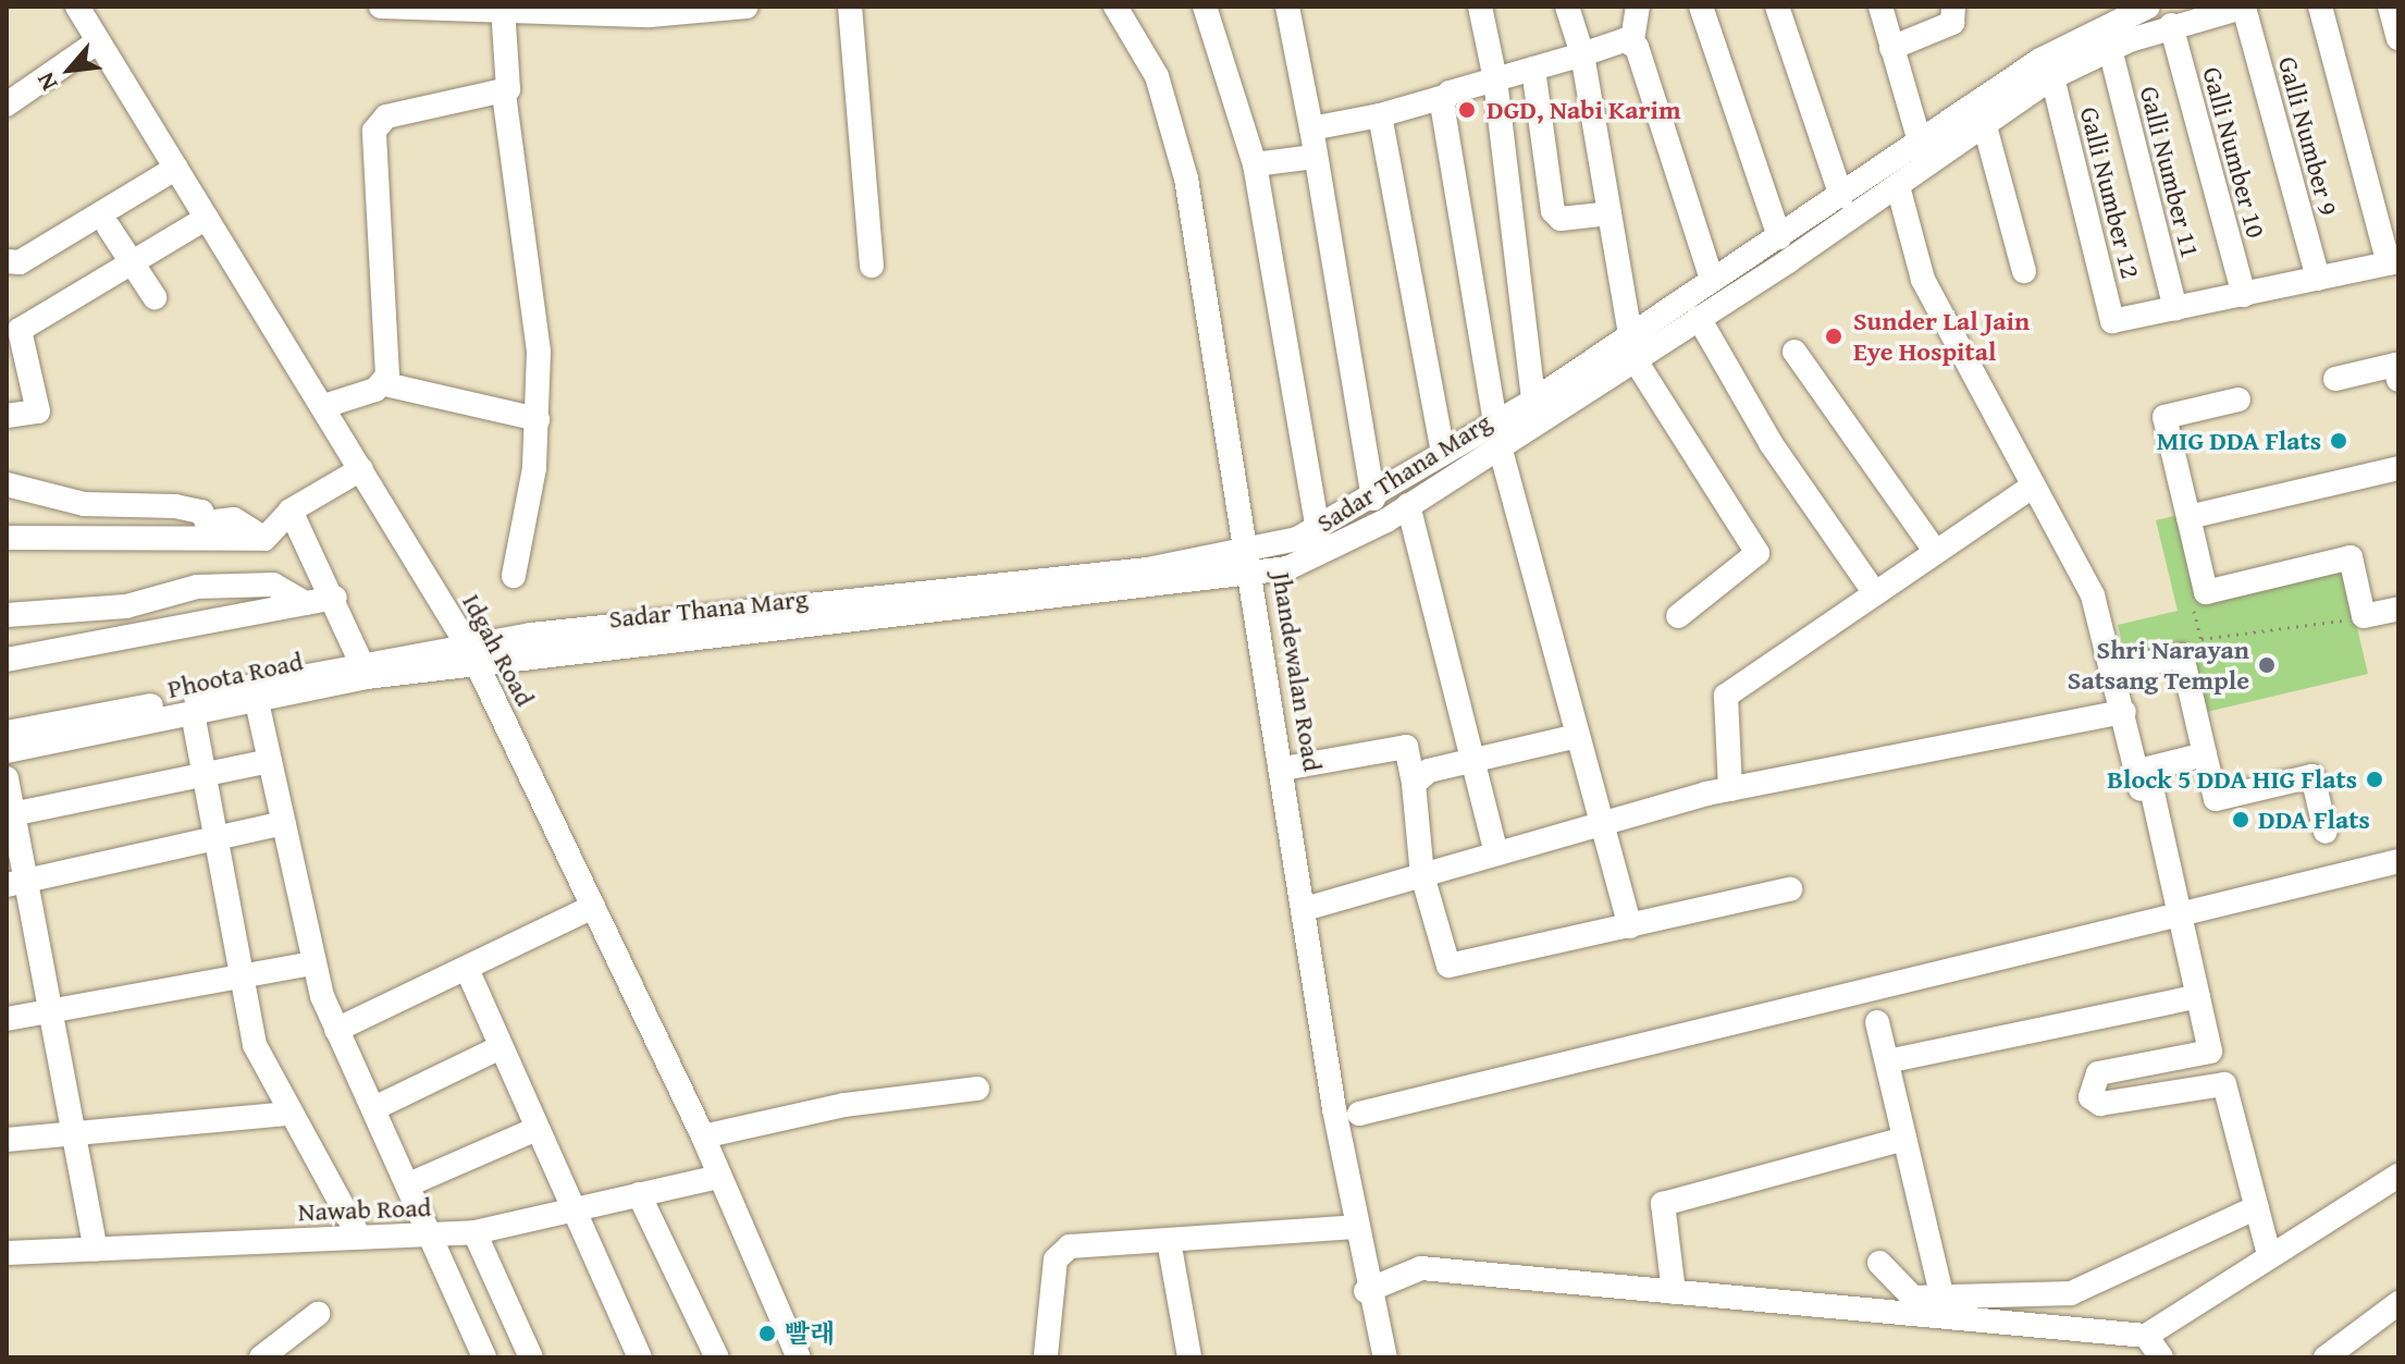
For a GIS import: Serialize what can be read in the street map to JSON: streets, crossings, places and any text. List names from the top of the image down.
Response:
{
  "streets": {
    "street": [
      "Galli Number 9",
      "Galli Number 10",
      "Galli Number 11",
      "Galli Number 12",
      "Sadar Thana Marg",
      "Idgah Road",
      "Jhandewalan Road",
      "Phoota Road",
      "Nawab Road"
    ]
  },
  "crossings": [
    ["Galli Number 9", "Sadar Thana Marg"],
    ["Galli Number 10", "Sadar Thana Marg"],
    ["Galli Number 11", "Galli Number 12"],
    ["Galli Number 11", "Sadar Thana Marg"],
    ["Galli Number 12", "Sadar Thana Marg"],
    ["Sadar Thana Marg", "Idgah Road"],
    ["Sadar Thana Marg", "Jhandewalan Road"],
    ["Sadar Thana Marg", "Phoota Road"],
    ["Idgah Road", "Phoota Road"],
    ["Idgah Road", "Nawab Road"]
  ],
  "places": [
    "DGD, Nabi Karim",
    "Sunder Lal Jain Eye Hospital",
    "MIG DDA Flats",
    "Shri Narayan Satsang Temple",
    "Block 5 DDA HIG Flats",
    "DDA Flats",
    "빨래"
  ],
  "north": "bottom left"
}
